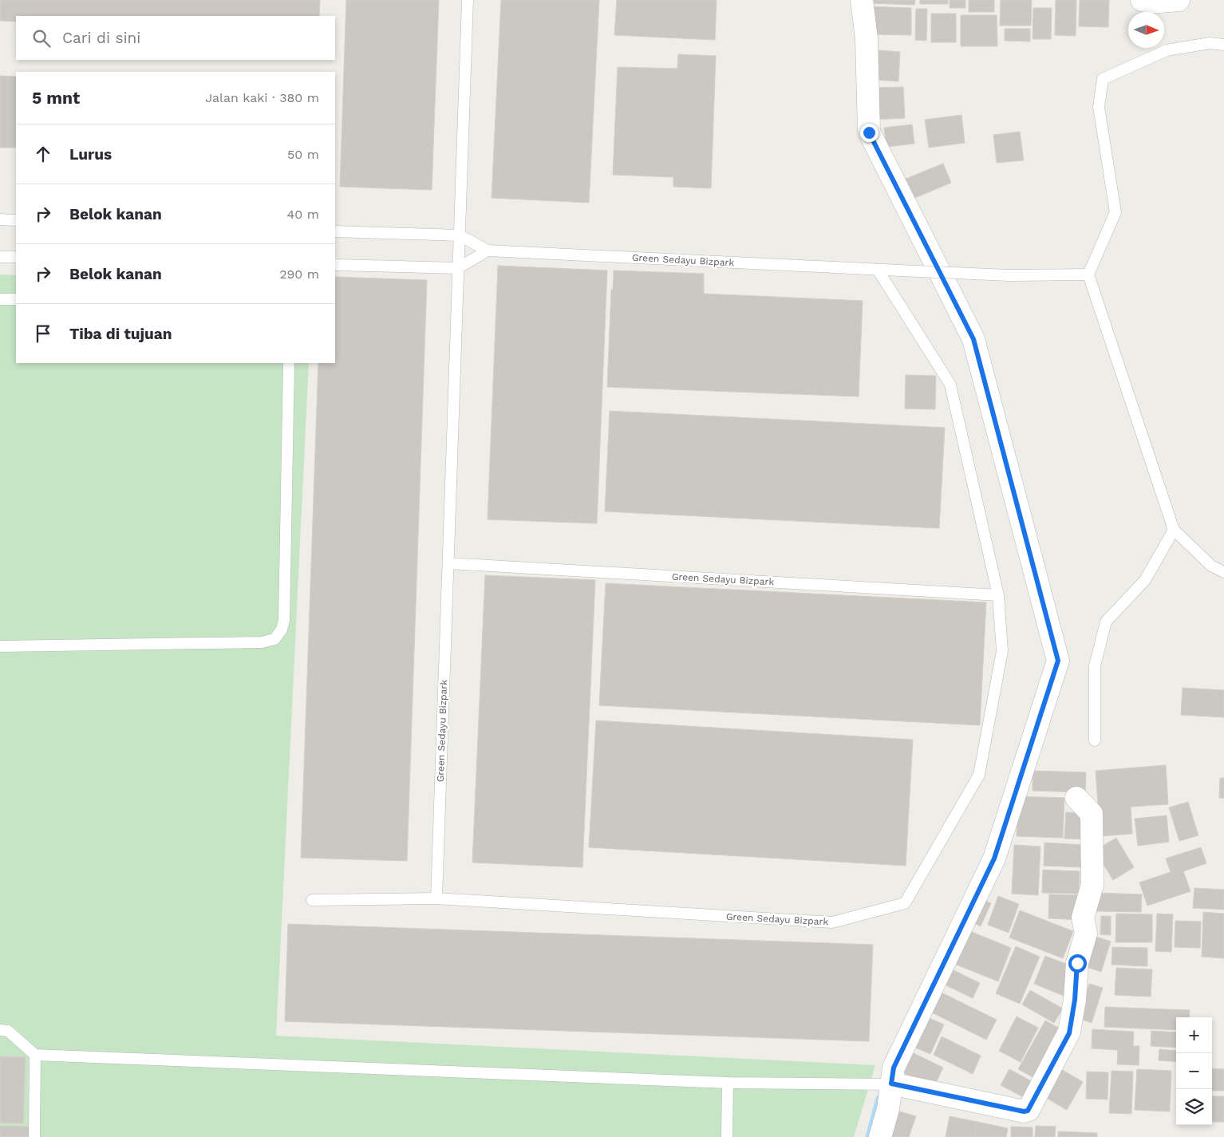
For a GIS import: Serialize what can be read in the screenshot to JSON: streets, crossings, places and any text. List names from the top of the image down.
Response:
{
  "streets": {
    "lane": ["Green Sedayu Bizpark"]
  },
  "north": "right",
  "page": {
    "search": "Cari di sini",
    "heading": ["5 mnt", "Jalan kaki · 380 m"],
    "list": [
      ["Lurus", "50 m"],
      ["Belok kanan", "40 m"],
      ["Belok kanan", "290 m"],
      "Tiba di tujuan"
    ],
    "map_buttons": ["+", "−"]
  }
}
